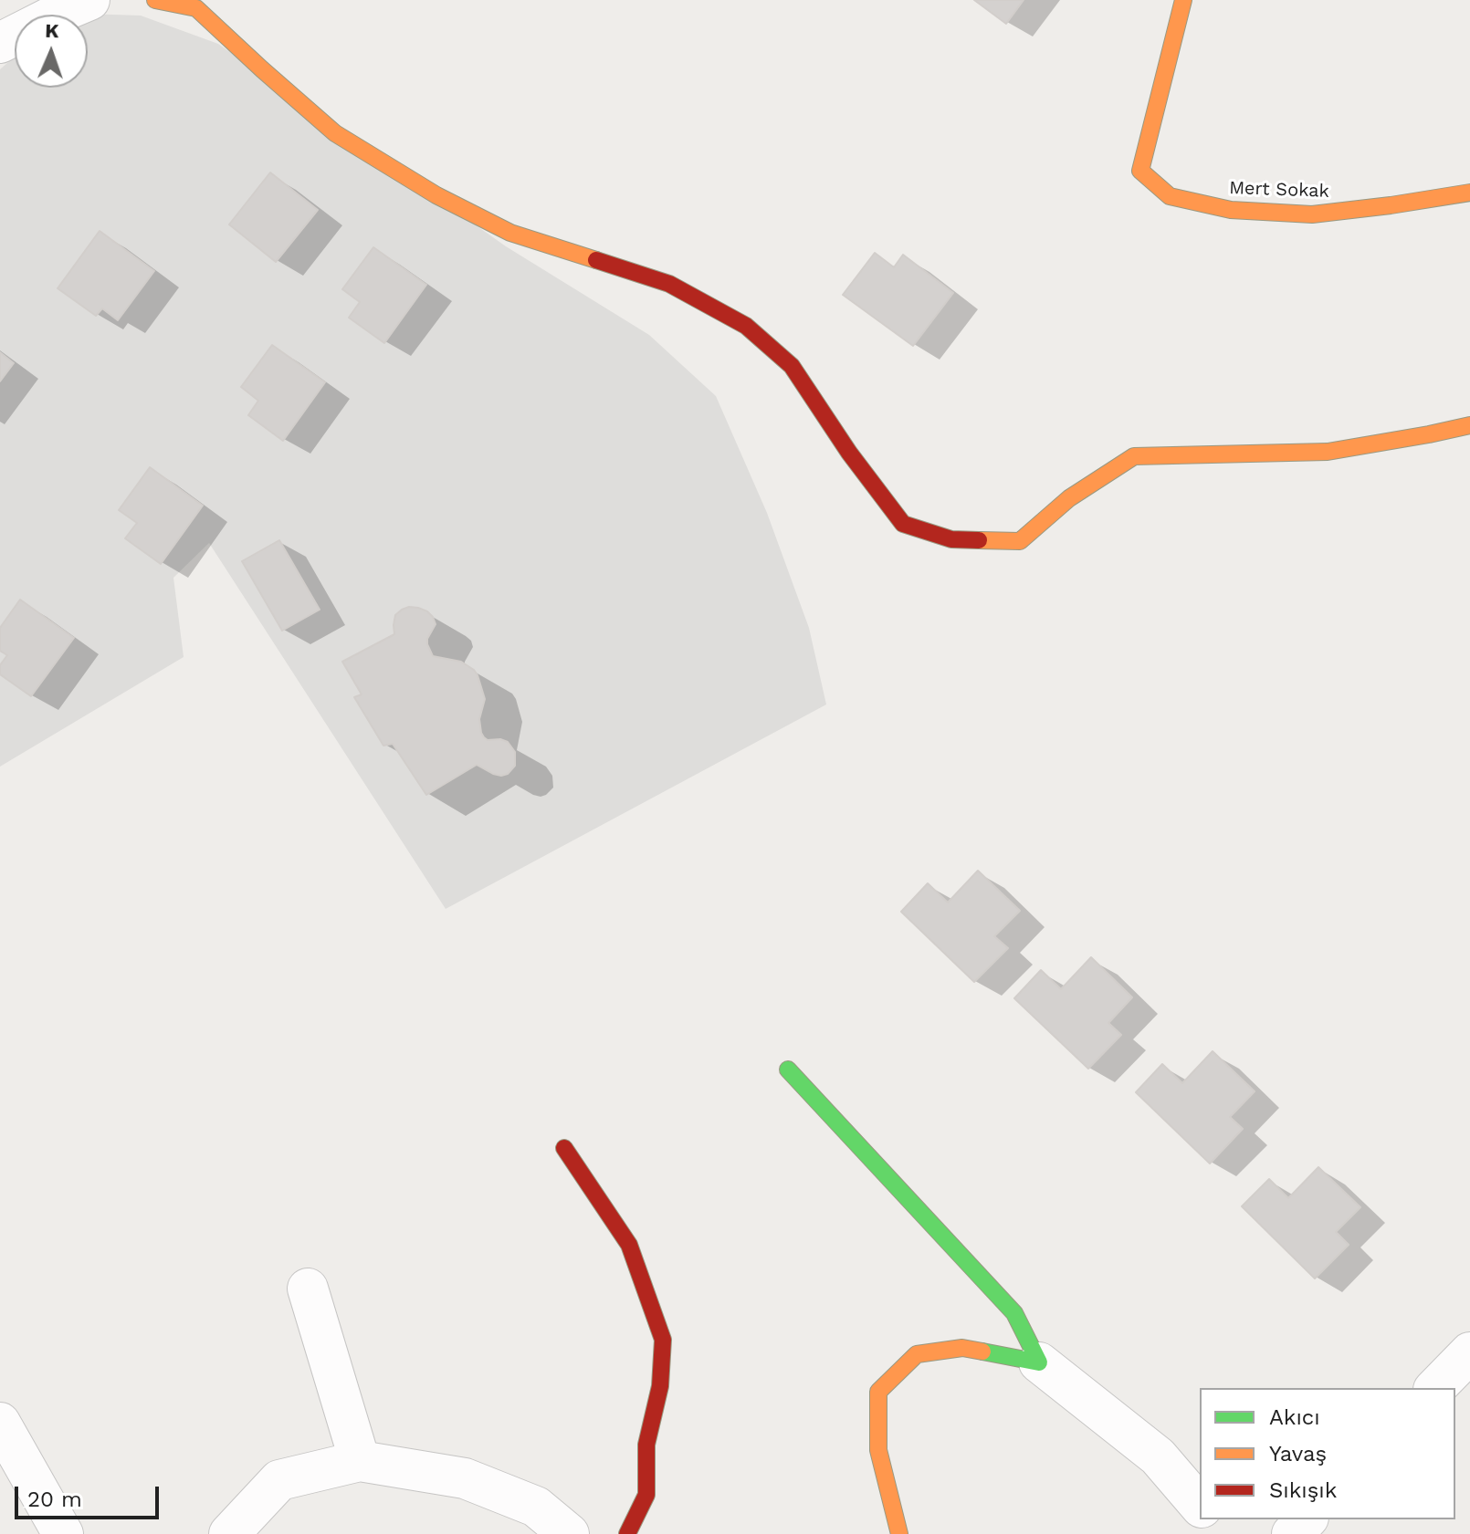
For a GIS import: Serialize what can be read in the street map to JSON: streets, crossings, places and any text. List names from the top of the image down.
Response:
{
  "streets": {
    "street": ["Mert Sokak"]
  },
  "legend": ["Akıcı", "Yavaş", "Sıkışık"],
  "scale_bar": "20 m",
  "north": "top"
}
